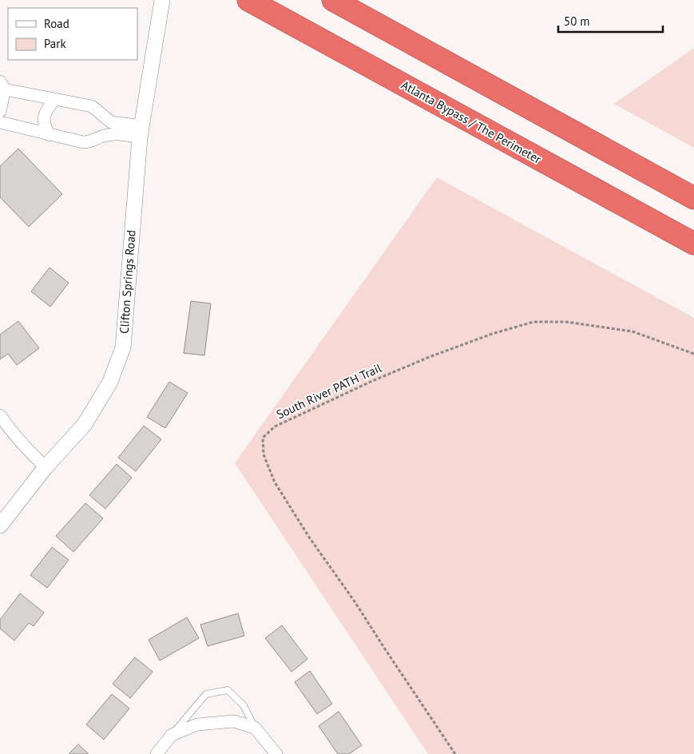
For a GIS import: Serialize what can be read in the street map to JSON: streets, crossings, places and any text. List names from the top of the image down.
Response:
{
  "streets": {
    "highway": ["Atlanta Bypass / The Perimeter"],
    "street": ["Clifton Springs Road"],
    "path": ["South River PATH Trail"]
  },
  "legend": ["Road", "Park"],
  "scale_bar": "50 m"
}
